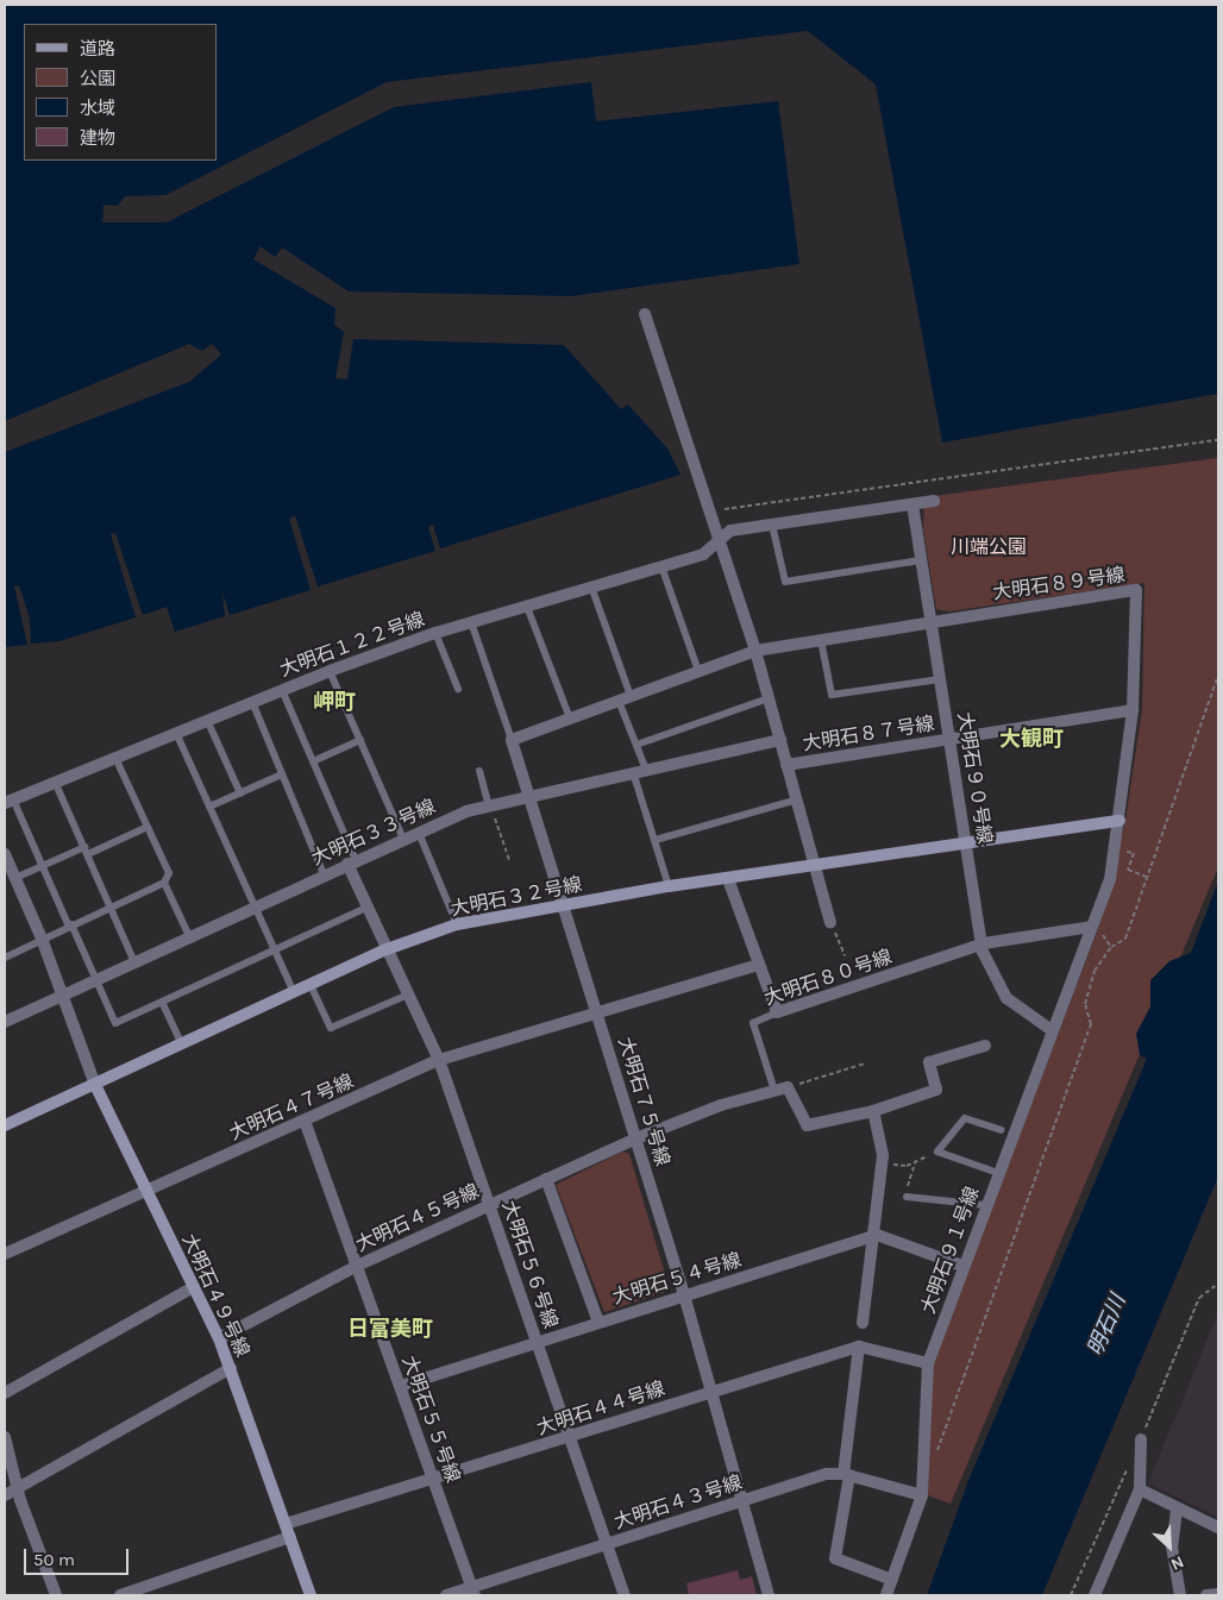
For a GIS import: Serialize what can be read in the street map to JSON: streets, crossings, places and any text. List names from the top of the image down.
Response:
{
  "streets": {
    "street": [
      "大明石８９号線",
      "大明石１２２号線",
      "大明石８７号線",
      "大明石９０号線",
      "大明石３３号線",
      "大明石３２号線",
      "大明石８０号線",
      "大明石７５号線",
      "大明石４７号線",
      "大明石４５号線",
      "大明石９１号線",
      "大明石５６号線",
      "大明石５４号線",
      "大明石４９号線",
      "大明石４４号線",
      "大明石５５号線",
      "大明石４３号線"
    ]
  },
  "crossings": [
    ["大明石８９号線", "大明石８７号線"],
    ["大明石８９号線", "大明石９０号線"],
    ["大明石８９号線", "大明石３２号線"],
    ["大明石８９号線", "大明石８０号線"],
    ["大明石８９号線", "大明石７５号線"],
    ["大明石８９号線", "大明石９１号線"],
    ["大明石１２２号線", "大明石９０号線"],
    ["大明石１２２号線", "大明石７５号線"],
    ["大明石８７号線", "大明石９０号線"],
    ["大明石９０号線", "大明石３２号線"],
    ["大明石９０号線", "大明石８０号線"],
    ["大明石９０号線", "大明石９１号線"],
    ["大明石３３号線", "大明石７５号線"],
    ["大明石３３号線", "大明石５６号線"],
    ["大明石３２号線", "大明石７５号線"],
    ["大明石３２号線", "大明石５６号線"],
    ["大明石３２号線", "大明石４９号線"],
    ["大明石８０号線", "大明石９１号線"],
    ["大明石７５号線", "大明石４７号線"],
    ["大明石７５号線", "大明石４５号線"],
    ["大明石７５号線", "大明石５４号線"],
    ["大明石７５号線", "大明石４４号線"],
    ["大明石７５号線", "大明石４３号線"],
    ["大明石４７号線", "大明石５６号線"],
    ["大明石４７号線", "大明石４９号線"],
    ["大明石４７号線", "大明石５５号線"],
    ["大明石４５号線", "大明石５６号線"],
    ["大明石４５号線", "大明石４９号線"],
    ["大明石４５号線", "大明石５５号線"],
    ["大明石９１号線", "大明石４３号線"],
    ["大明石５６号線", "大明石５４号線"],
    ["大明石５６号線", "大明石４４号線"],
    ["大明石５６号線", "大明石４３号線"],
    ["大明石５４号線", "大明石５５号線"],
    ["大明石４９号線", "大明石４４号線"],
    ["大明石４４号線", "大明石５５号線"],
    ["大明石５５号線", "大明石４３号線"]
  ],
  "districts": ["岬町", "大観町", "日富美町"],
  "water": ["明石川"],
  "parks": ["川端公園"],
  "legend": [
    "道路",
    "公園",
    "水域",
    "建物"
  ],
  "scale_bar": "50 m",
  "north": "bottom right"
}
